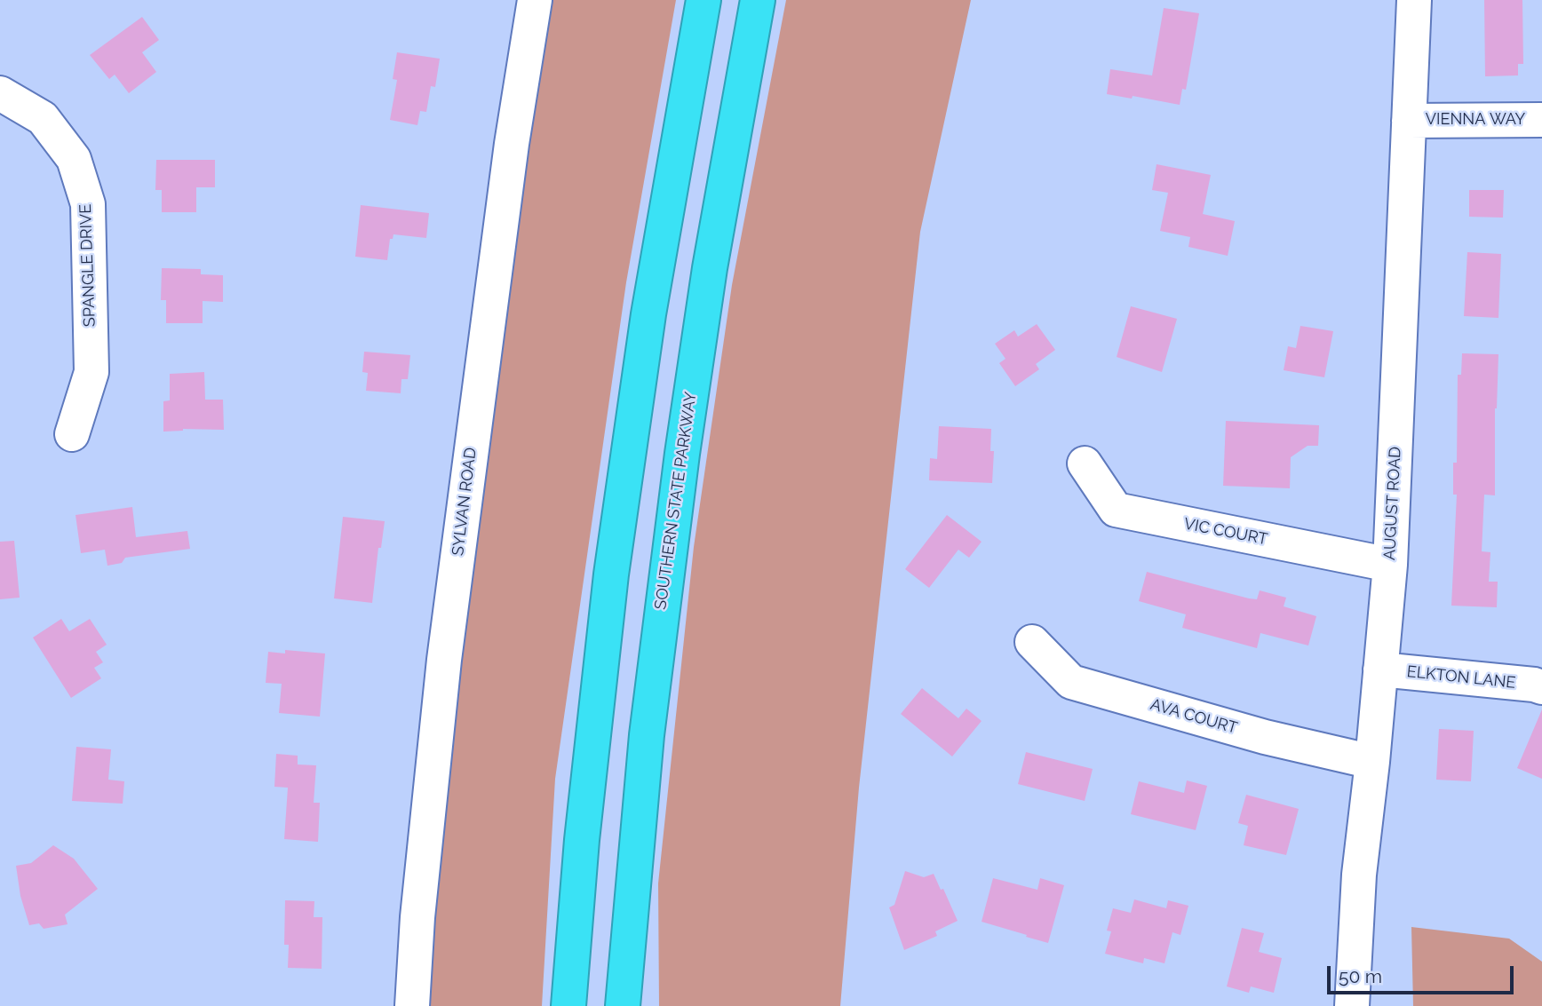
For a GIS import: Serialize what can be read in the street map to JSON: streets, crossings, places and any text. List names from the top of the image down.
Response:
{
  "streets": {
    "highway": ["SOUTHERN STATE PARKWAY"],
    "street": [
      "VIENNA WAY",
      "SPANGLE DRIVE",
      "SYLVAN ROAD",
      "AUGUST ROAD",
      "VIC COURT",
      "ELKTON LANE",
      "AVA COURT"
    ]
  },
  "crossings": [
    ["VIENNA WAY", "AUGUST ROAD"],
    ["AUGUST ROAD", "VIC COURT"],
    ["AUGUST ROAD", "ELKTON LANE"],
    ["AUGUST ROAD", "AVA COURT"]
  ],
  "scale_bar": "50 m"
}
